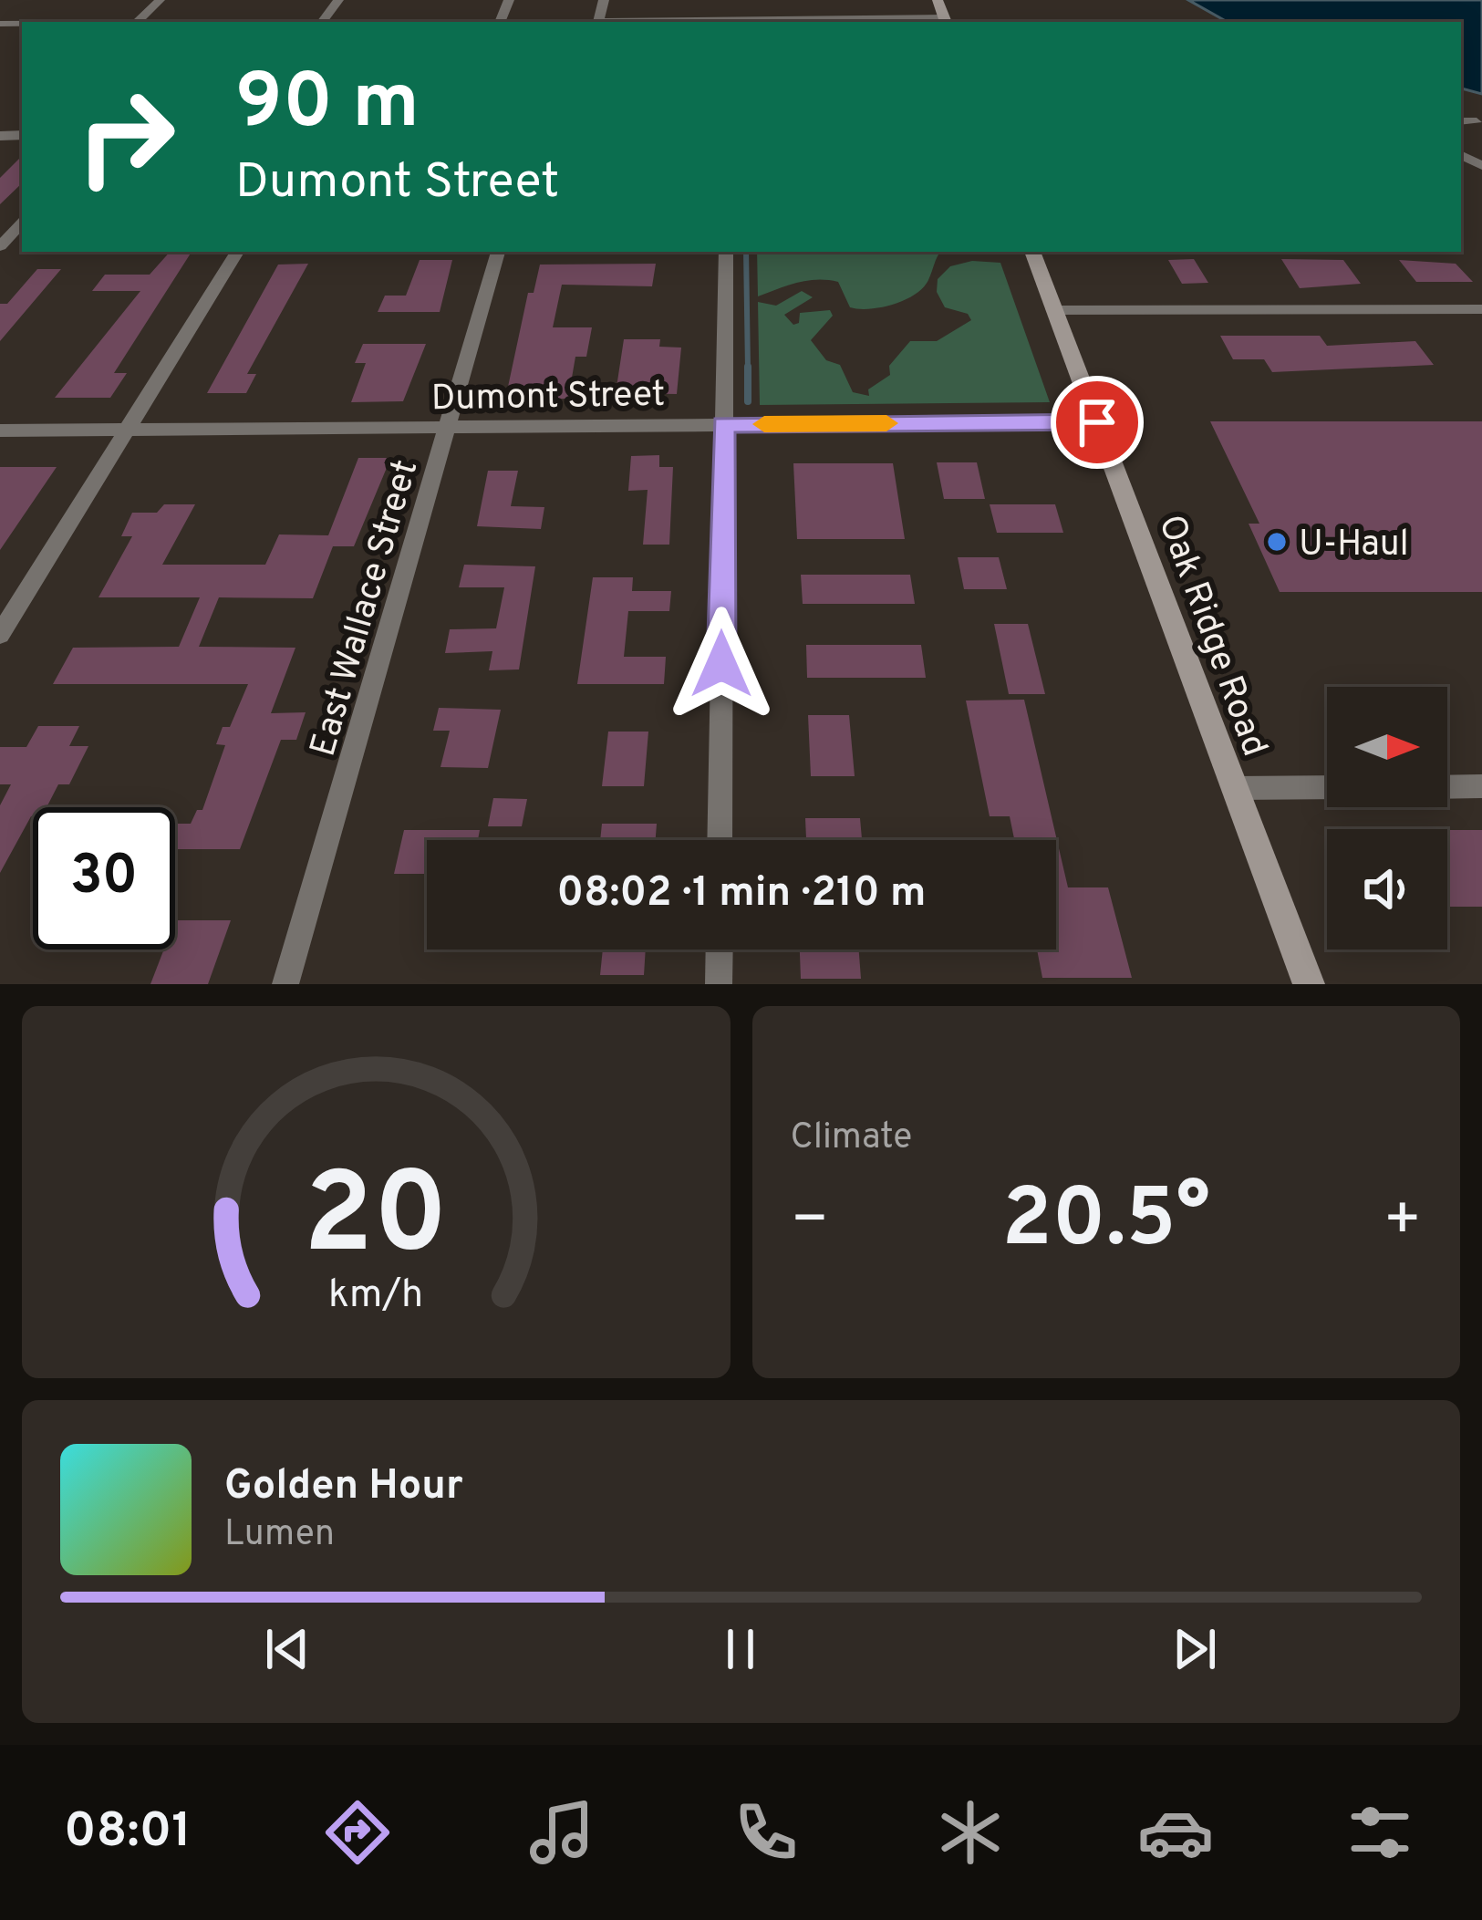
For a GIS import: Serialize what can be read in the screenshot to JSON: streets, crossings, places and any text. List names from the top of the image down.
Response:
{
  "streets": {
    "main road": ["Oak Ridge Road"],
    "street": ["Dumont Street", "East Wallace Street"]
  },
  "crossings": [
    ["Dumont Street", "East Wallace Street"],
    ["Dumont Street", "Oak Ridge Road"]
  ],
  "places": ["U-Haul"],
  "north": "right",
  "page": {
    "turn": ["90 m", "Dumont Street"],
    "limit": "30",
    "trip": "08:02 · 1 min · 210 m",
    "tile": "Climate",
    "heat": ["−", "20.5°", "+"],
    "song": ["Golden Hour", "Lumen"],
    "tabs": "08:01",
    "gauge": ["20", "km/h"]
  }
}
